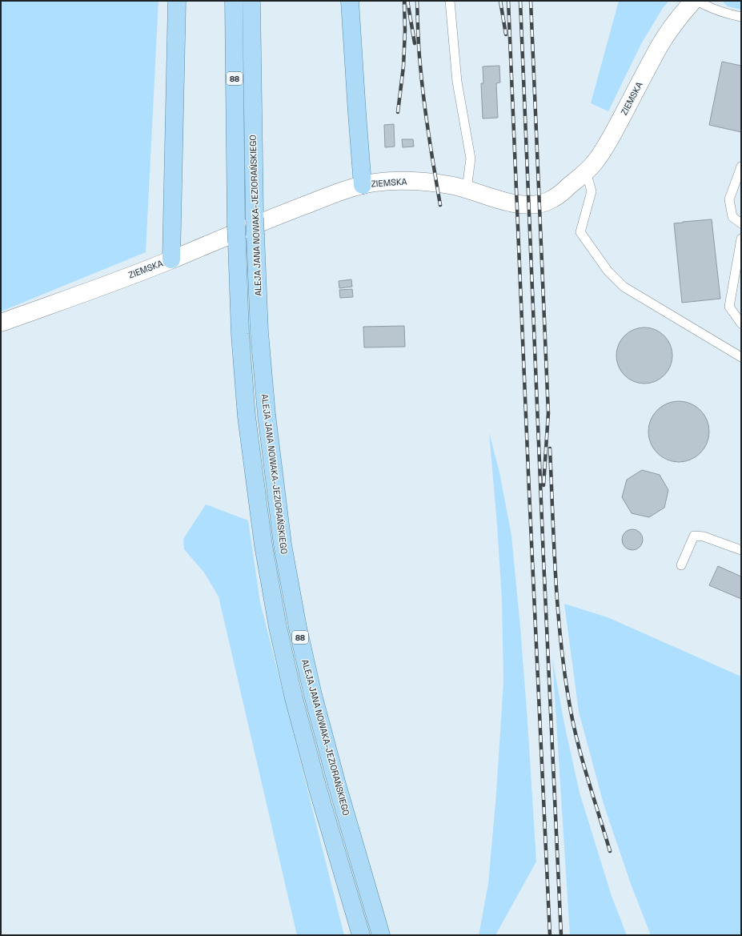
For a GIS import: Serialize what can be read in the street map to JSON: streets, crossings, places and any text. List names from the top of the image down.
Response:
{
  "streets": {
    "main road": ["88", "ALEJA JANA NOWAKA-JEZIORAŃSKIEGO"],
    "street": ["ZIEMSKA"]
  }
}
